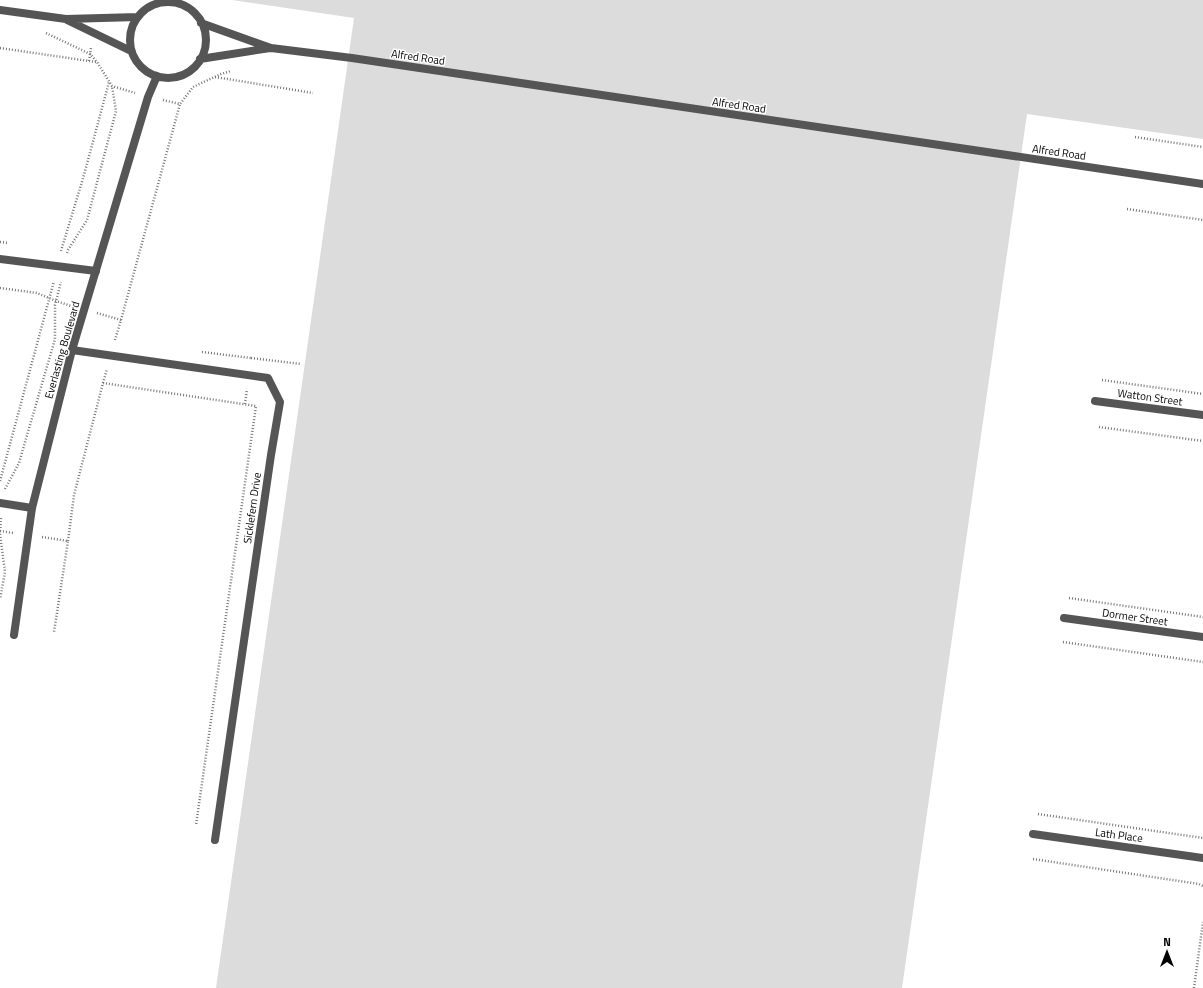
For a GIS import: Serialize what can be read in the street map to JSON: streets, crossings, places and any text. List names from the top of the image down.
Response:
{
  "streets": {
    "street": [
      "Alfred Road",
      "Everlasting Boulevard",
      "Watton Street",
      "Sicklefern Drive",
      "Dormer Street",
      "Lath Place"
    ]
  },
  "crossings": [
    ["Alfred Road", "Everlasting Boulevard"],
    ["Everlasting Boulevard", "Sicklefern Drive"]
  ],
  "north": "top"
}
